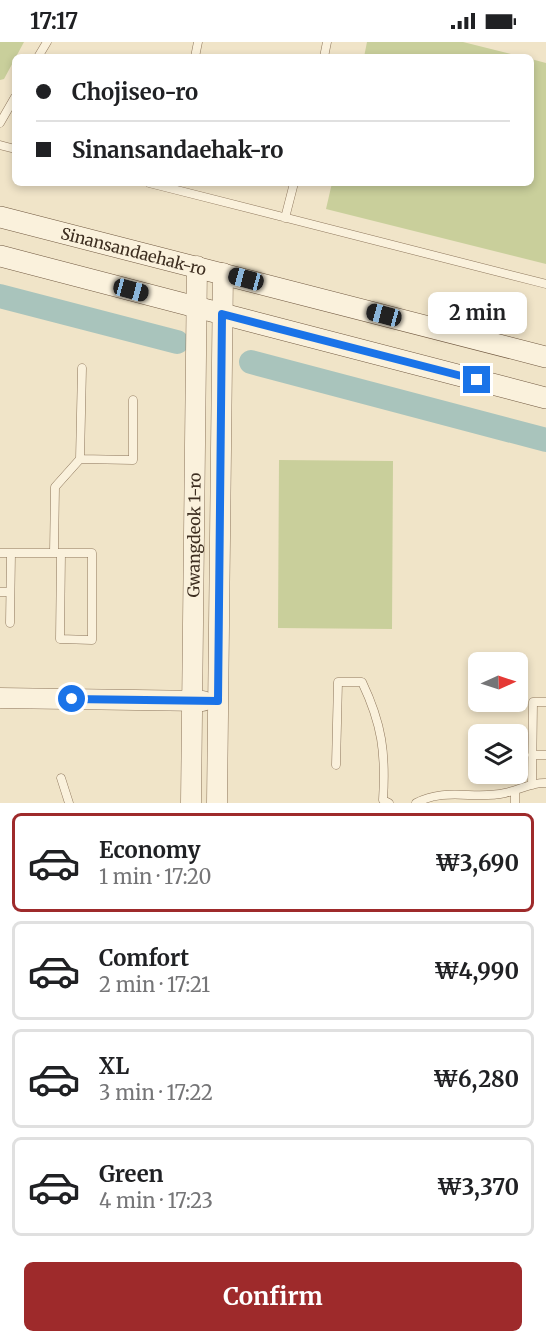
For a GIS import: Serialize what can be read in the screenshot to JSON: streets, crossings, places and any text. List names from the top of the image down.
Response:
{
  "streets": {
    "main road": ["Sinansandaehak-ro"],
    "street": ["Gwangdeok 1-ro"]
  },
  "crossings": [
    ["Sinansandaehak-ro", "Gwangdeok 1-ro"]
  ],
  "north": "right",
  "page": {
    "status": "17:17",
    "banner": ["Chojiseo-ro", "Sinansandaehak-ro"],
    "bubble": "2 min",
    "list": [
      {
        "name": "Economy",
        "note": "1 min · 17:20",
        "value": "₩3,690"
      },
      {
        "name": "Comfort",
        "note": "2 min · 17:21",
        "value": "₩4,990"
      },
      {
        "name": "XL",
        "note": "3 min · 17:22",
        "value": "₩6,280"
      },
      {
        "name": "Green",
        "note": "4 min · 17:23",
        "value": "₩3,370"
      }
    ],
    "buttons": "Confirm"
  }
}
